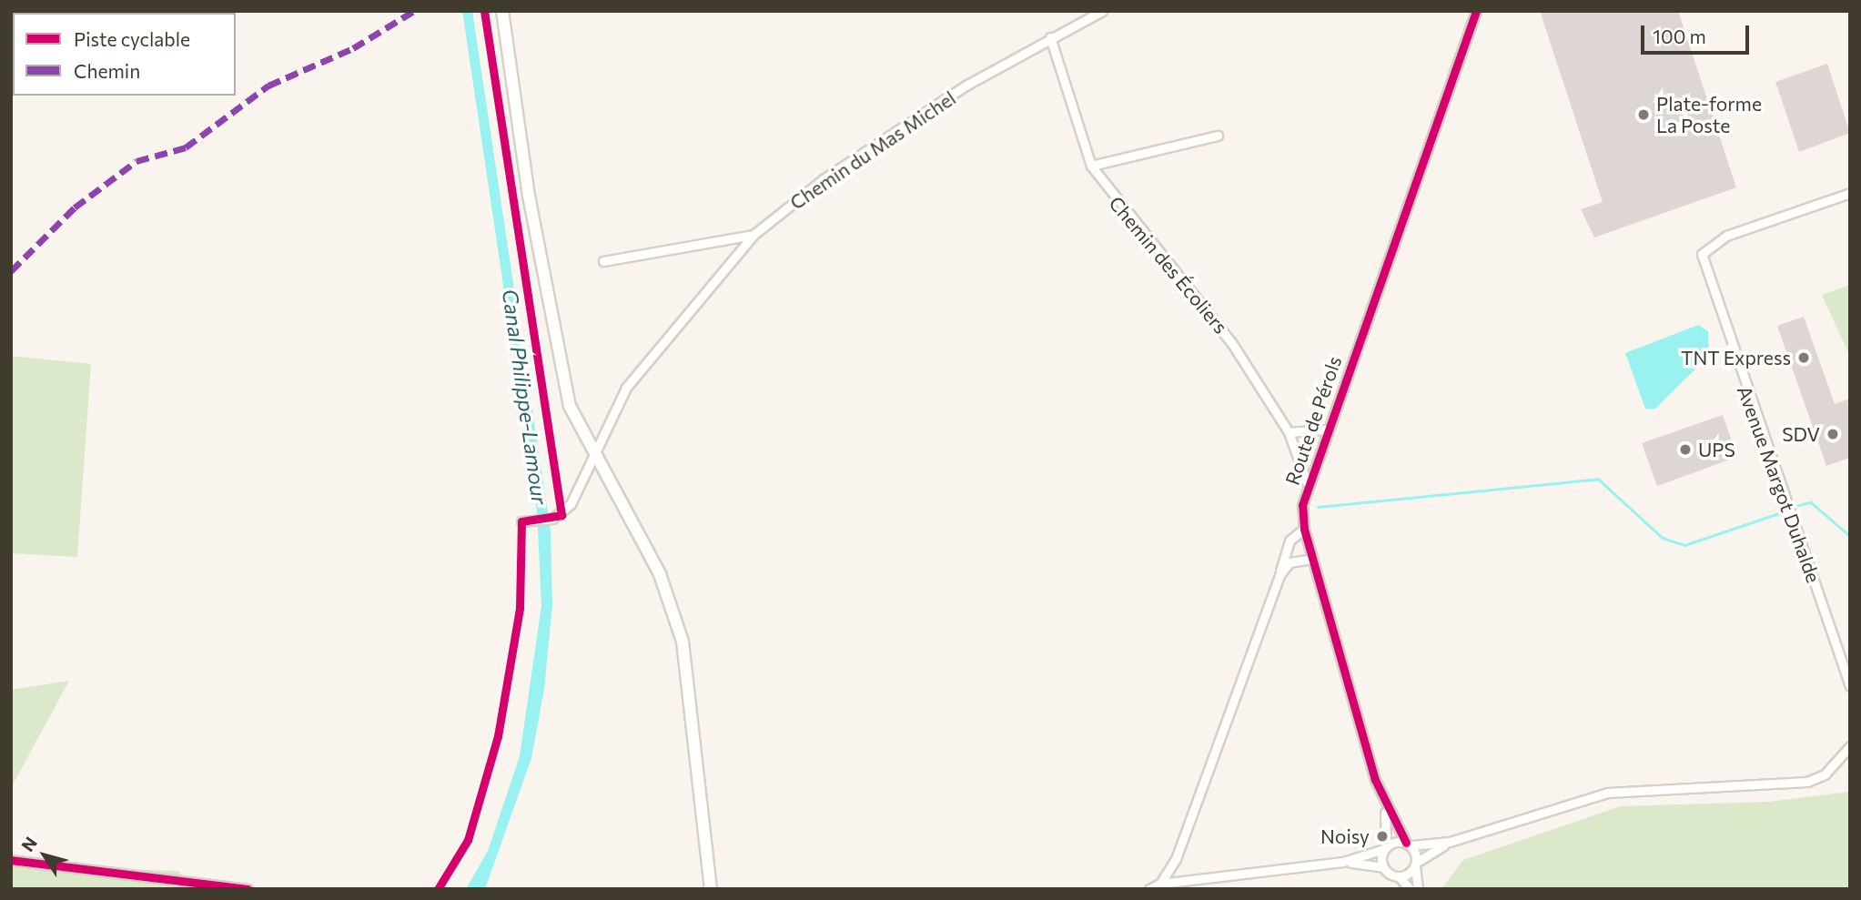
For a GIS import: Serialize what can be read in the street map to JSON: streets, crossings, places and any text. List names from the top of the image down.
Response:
{
  "streets": {
    "street": [
      "Chemin du Mas Michel",
      "Chemin des Écoliers",
      "Route de Pérols",
      "Avenue Margot Duhalde"
    ]
  },
  "crossings": [
    ["Chemin du Mas Michel", "Chemin des Écoliers"],
    ["Chemin des Écoliers", "Route de Pérols"]
  ],
  "water": ["Canal Philippe-Lamour"],
  "places": [
    "Plate-forme La Poste",
    "TNT Express",
    "SDV",
    "UPS",
    "Noisy"
  ],
  "legend": ["Piste cyclable", "Chemin"],
  "scale_bar": "100 m",
  "north": "top left"
}
